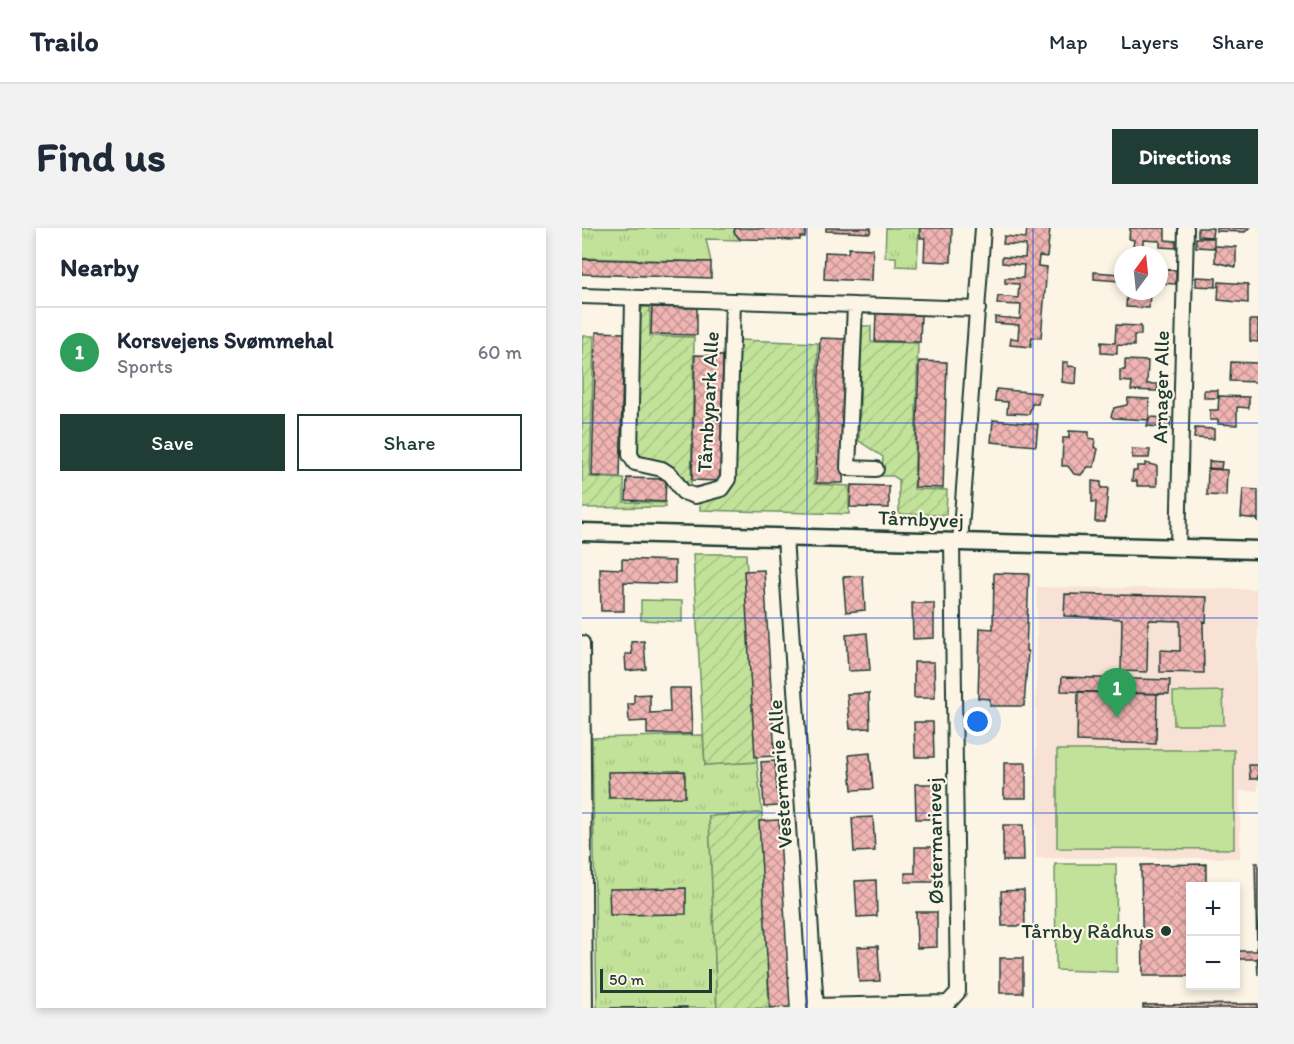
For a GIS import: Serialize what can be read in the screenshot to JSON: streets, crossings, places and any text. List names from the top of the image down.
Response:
{
  "streets": {
    "street": [
      "Arnager Alle",
      "Tårnbypark Alle",
      "Tårnbyvej",
      "Vestermarie Alle",
      "Østermarievej"
    ]
  },
  "crossings": [
    ["Arnager Alle", "Tårnbyvej"],
    ["Tårnbyvej", "Vestermarie Alle"],
    ["Tårnbyvej", "Østermarievej"],
    ["Vestermarie Alle", "Østermarievej"]
  ],
  "places": ["Tårnby Rådhus"],
  "scale_bar": "50 m",
  "north": "top",
  "page": {
    "header": "Trailo",
    "nav": ["Map", "Layers", "Share"],
    "buttons": [
      "Directions",
      ["Save", "Share"]
    ],
    "title": "Find us",
    "heading": "Nearby",
    "list": [
      {
        "mark": "1",
        "name": "Korsvejens Svømmehal",
        "note": "Sports",
        "value": "60 m"
      }
    ],
    "pins": "1",
    "map_buttons": ["+", "−"],
    "scale": "50 m"
  }
}
